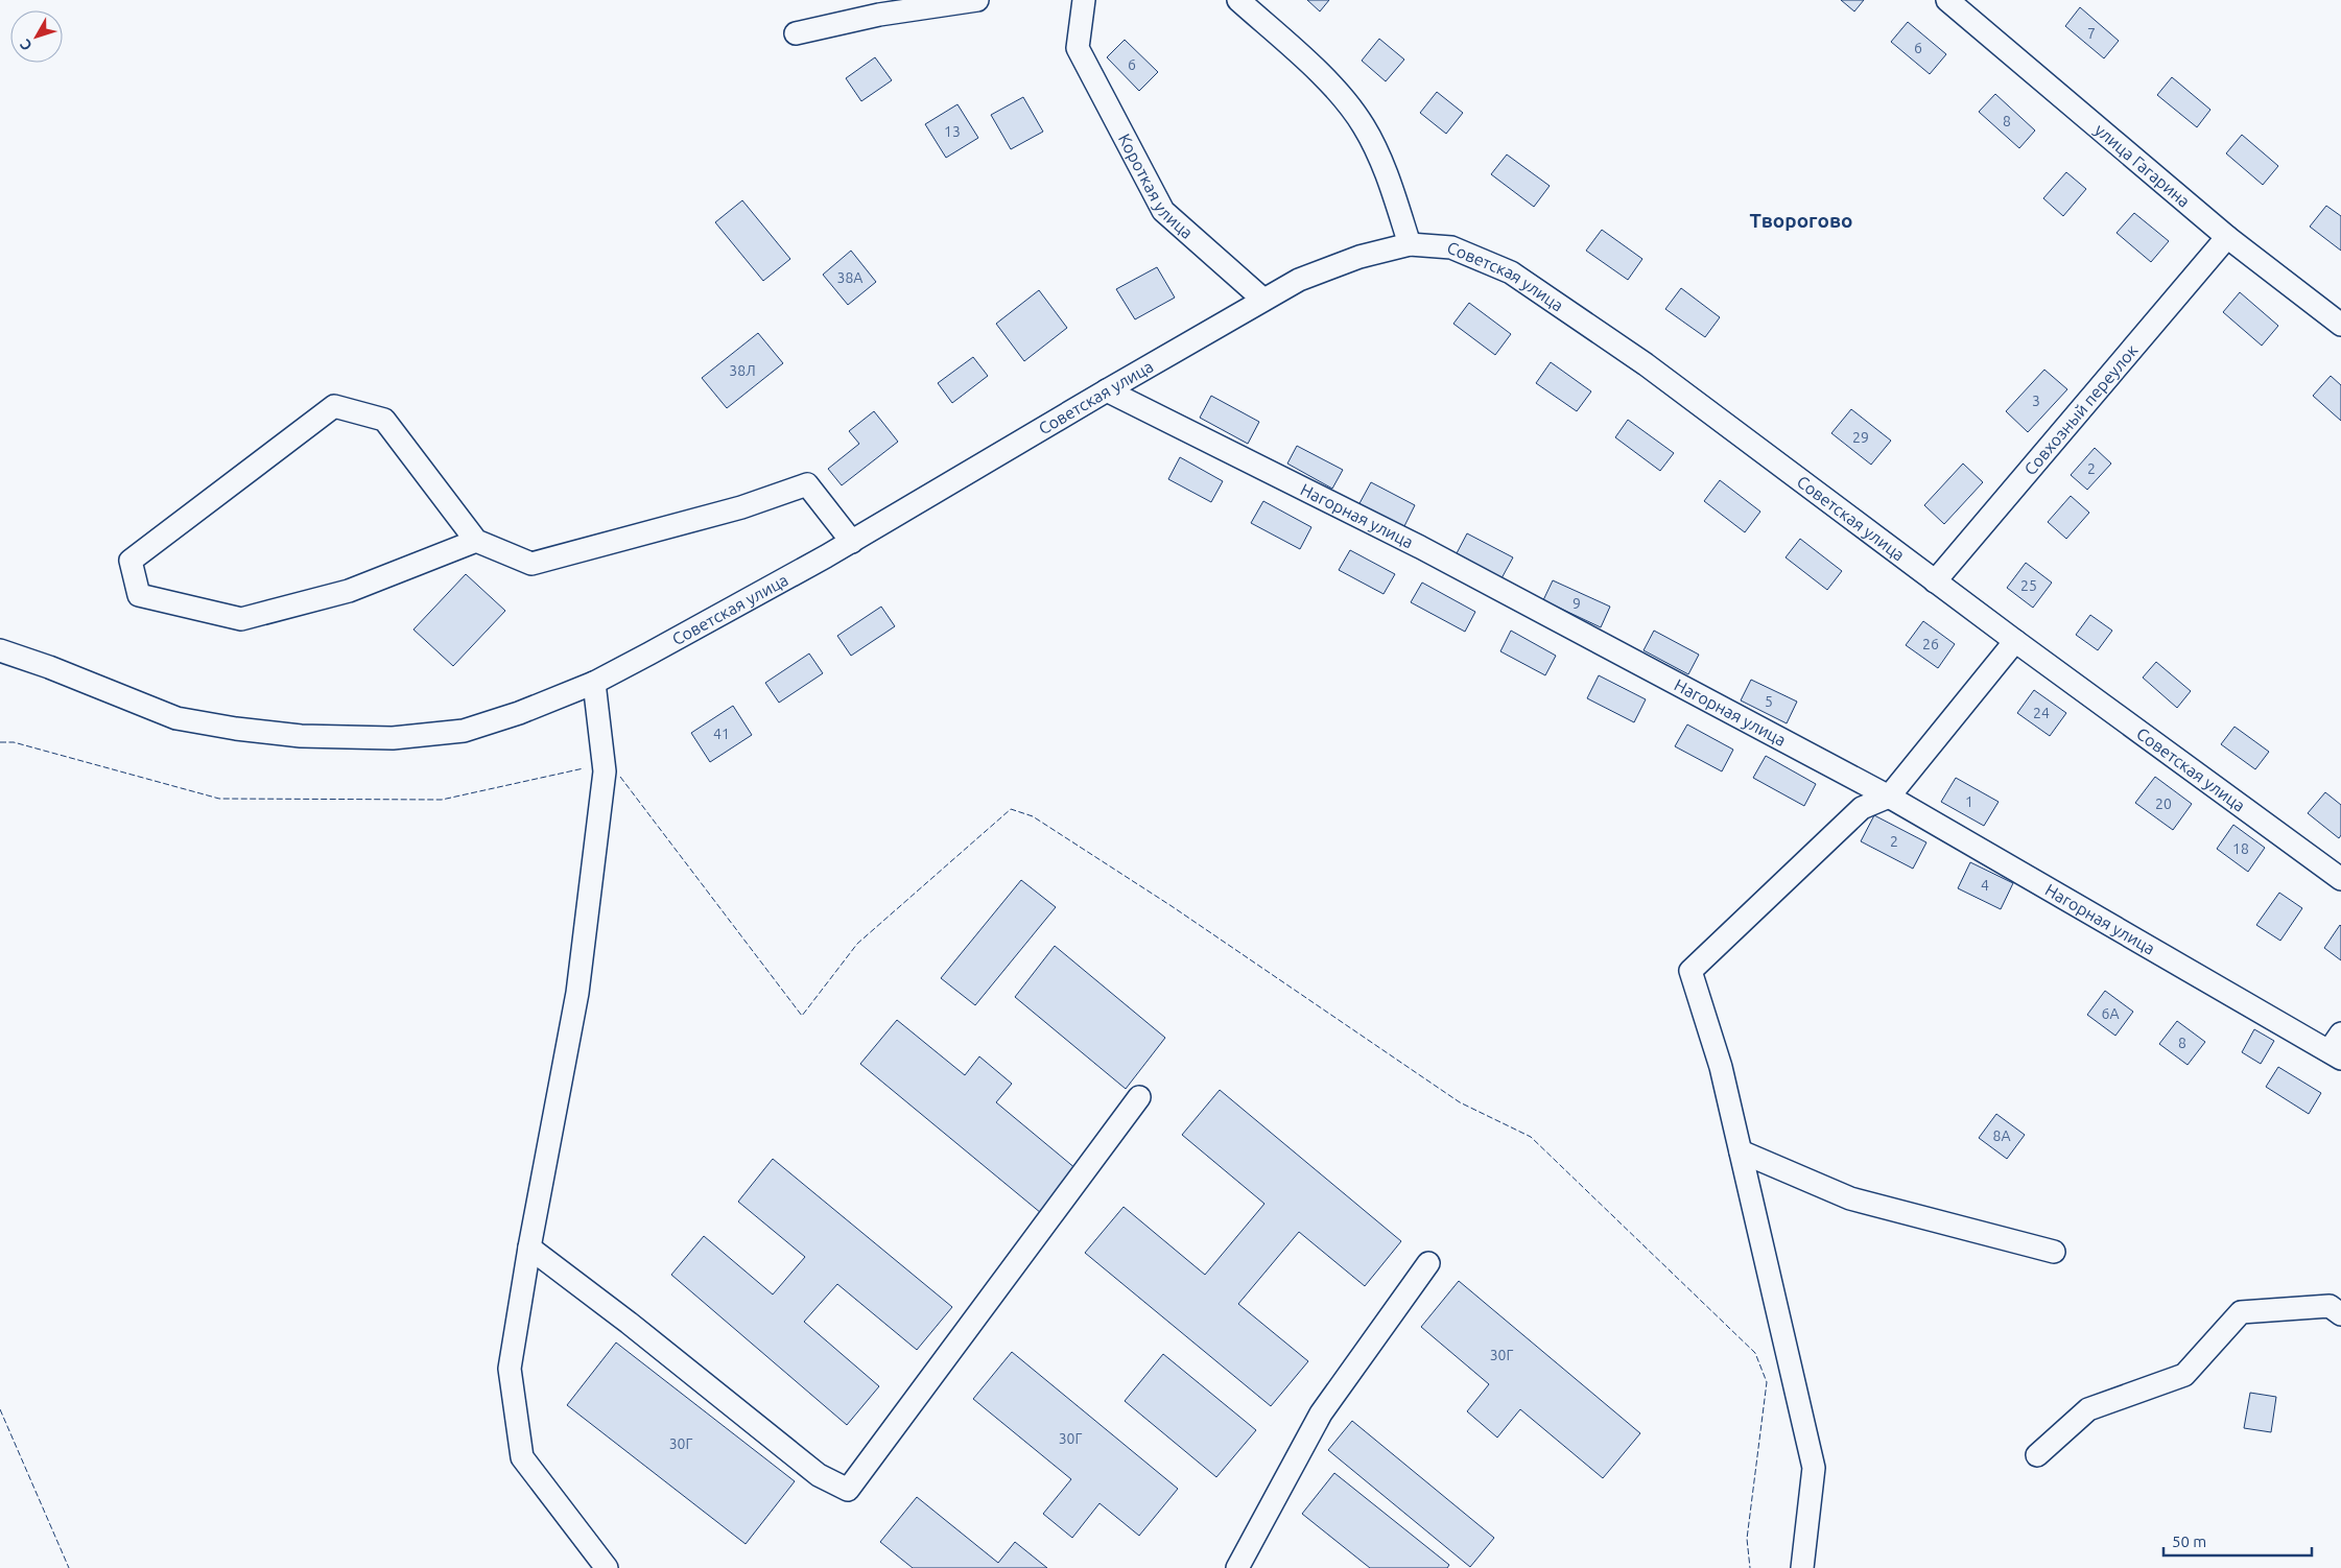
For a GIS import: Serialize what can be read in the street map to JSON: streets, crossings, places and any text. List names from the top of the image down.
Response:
{
  "streets": {
    "street": [
      "улица Гагарина",
      "Короткая улица",
      "Советская улица",
      "Совхозный переулок",
      "Нагорная улица"
    ]
  },
  "crossings": [
    ["улица Гагарина", "Совхозный переулок"],
    ["Короткая улица", "Советская улица"],
    ["Советская улица", "Совхозный переулок"],
    ["Советская улица", "Нагорная улица"]
  ],
  "districts": ["Творогово"],
  "house_numbers": [
    "7",
    "6",
    "6",
    "8",
    "13",
    "38А",
    "38Л",
    "3",
    "29",
    "2",
    "25",
    "9",
    "26",
    "5",
    "24",
    "41",
    "1",
    "20",
    "2",
    "18",
    "4",
    "6А",
    "8",
    "8А",
    "30Г",
    "30Г",
    "30Г"
  ],
  "scale_bar": "50 m",
  "north": "bottom left"
}
